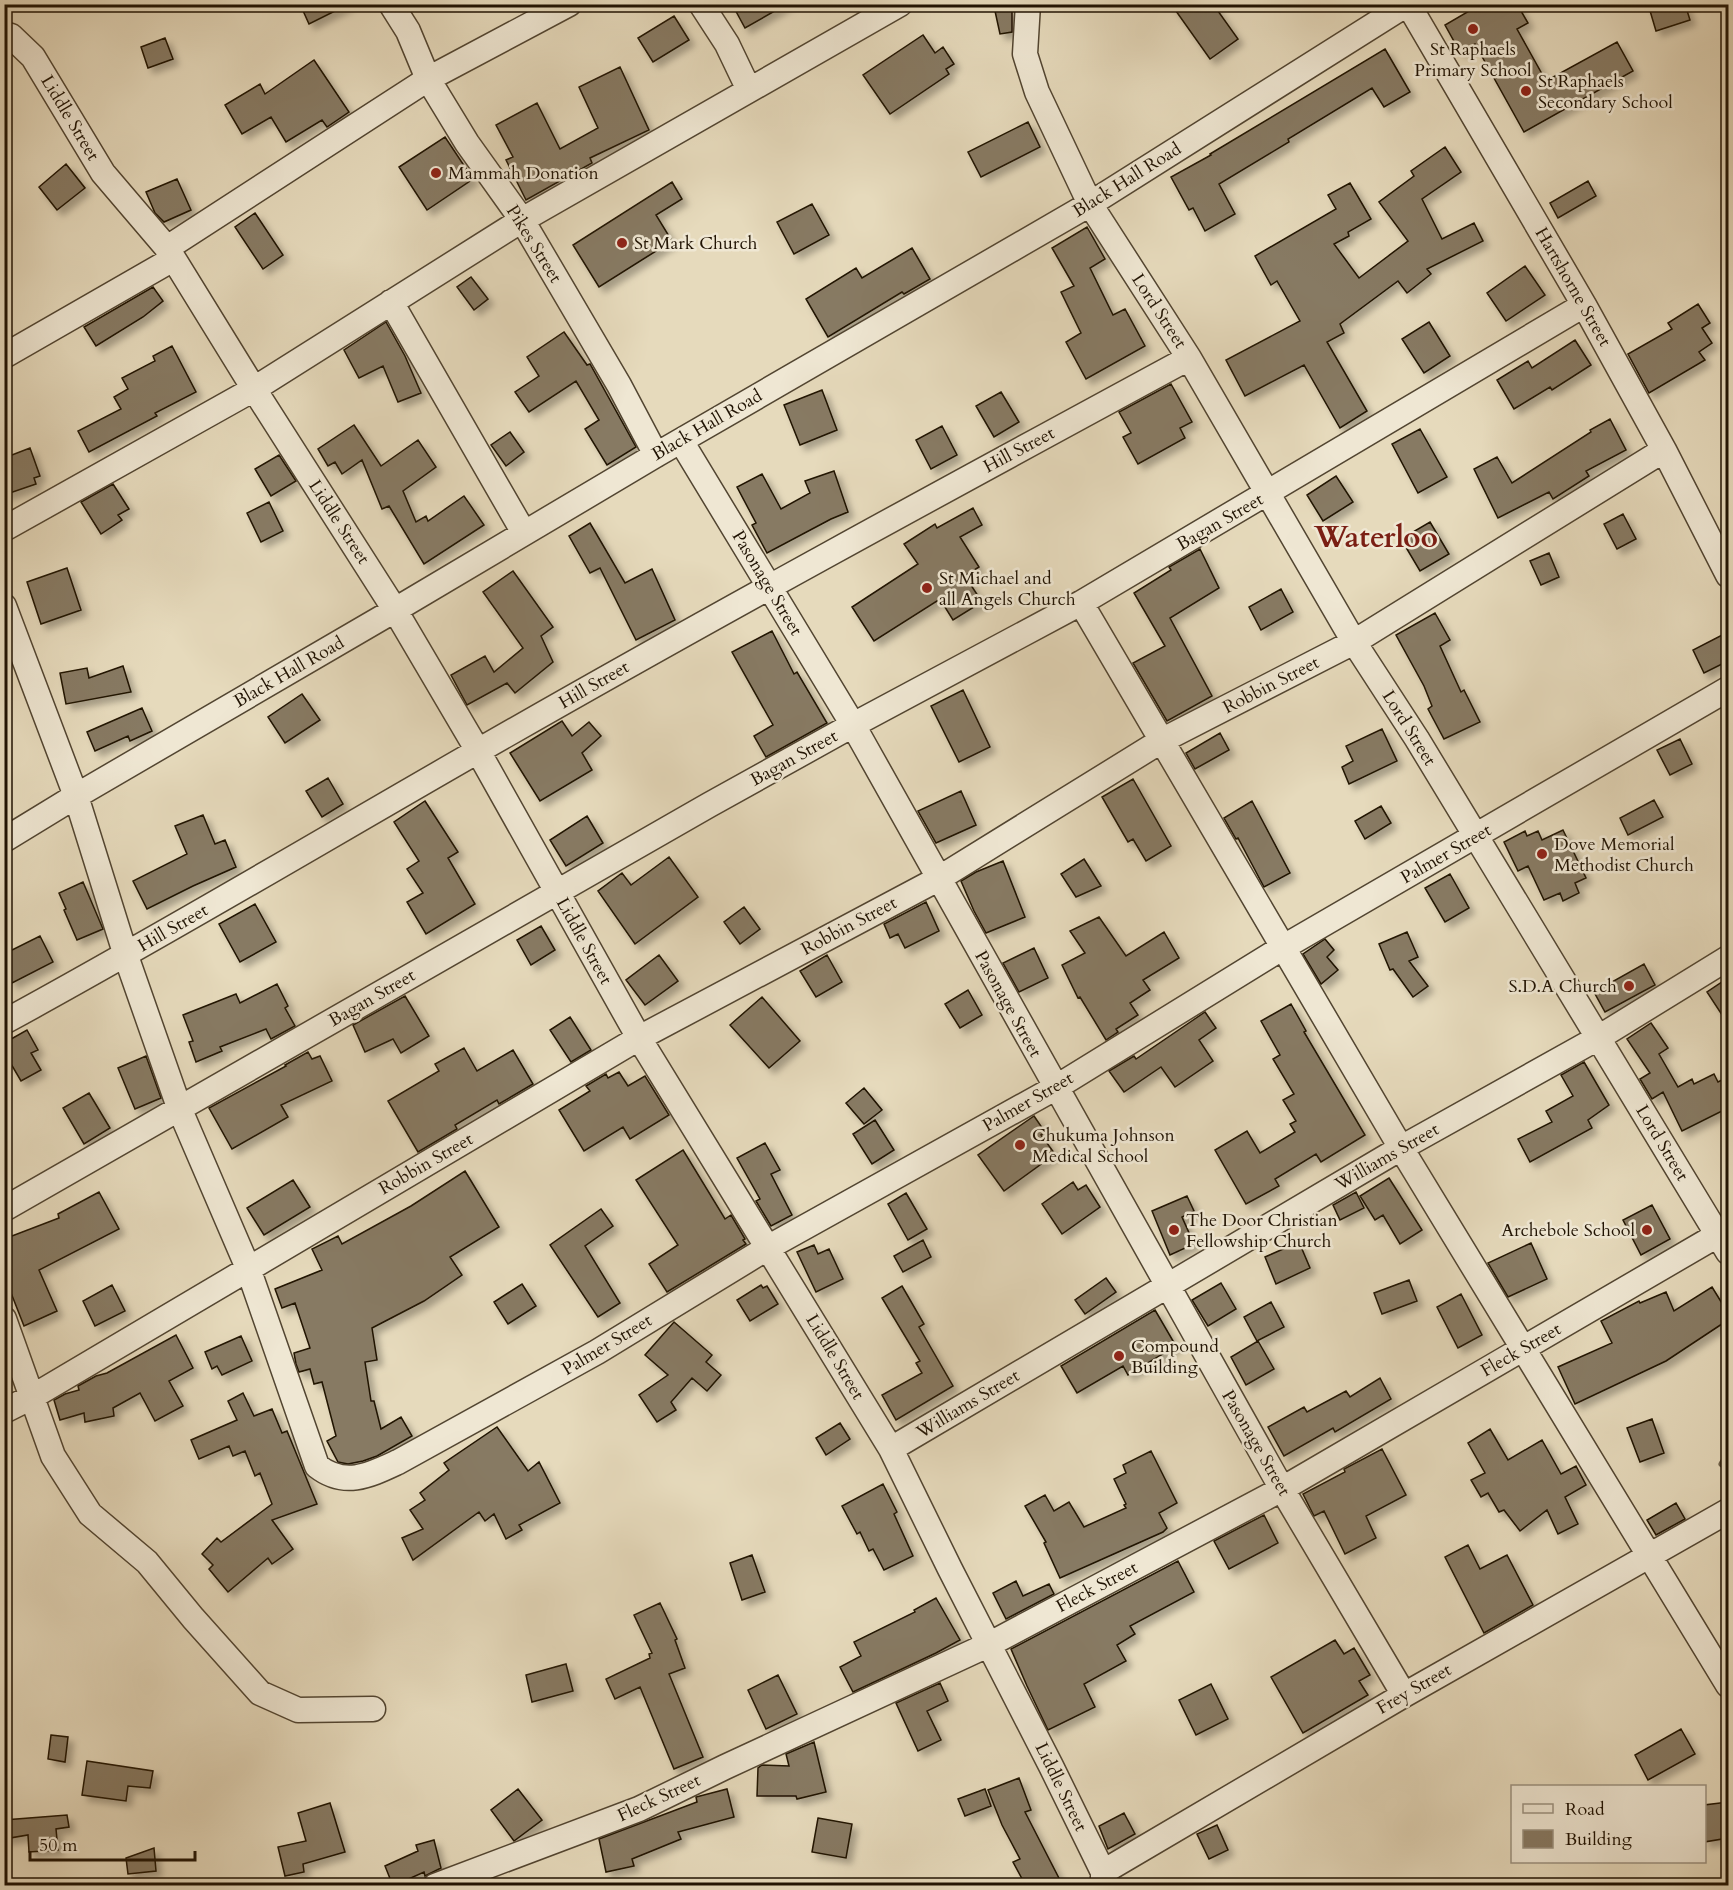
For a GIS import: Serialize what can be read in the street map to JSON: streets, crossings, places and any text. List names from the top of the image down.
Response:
{
  "streets": {
    "street": [
      "Liddle Street",
      "Black Hall Road",
      "Pikes Street",
      "Hartshorne Street",
      "Lord Street",
      "Hill Street",
      "Bagan Street",
      "Pasonage Street",
      "Robbin Street",
      "Palmer Street",
      "Williams Street",
      "Fleck Street",
      "Frey Street"
    ]
  },
  "crossings": [
    ["Liddle Street", "Black Hall Road"],
    ["Liddle Street", "Hill Street"],
    ["Liddle Street", "Bagan Street"],
    ["Liddle Street", "Robbin Street"],
    ["Liddle Street", "Palmer Street"],
    ["Liddle Street", "Williams Street"],
    ["Liddle Street", "Fleck Street"],
    ["Liddle Street", "Frey Street"],
    ["Black Hall Road", "Pikes Street"],
    ["Black Hall Road", "Hartshorne Street"],
    ["Black Hall Road", "Lord Street"],
    ["Black Hall Road", "Pasonage Street"],
    ["Hartshorne Street", "Bagan Street"],
    ["Hartshorne Street", "Robbin Street"],
    ["Lord Street", "Hill Street"],
    ["Lord Street", "Bagan Street"],
    ["Lord Street", "Robbin Street"],
    ["Lord Street", "Palmer Street"],
    ["Lord Street", "Williams Street"],
    ["Lord Street", "Fleck Street"],
    ["Hill Street", "Pasonage Street"],
    ["Bagan Street", "Pasonage Street"],
    ["Pasonage Street", "Robbin Street"],
    ["Pasonage Street", "Palmer Street"],
    ["Pasonage Street", "Williams Street"],
    ["Pasonage Street", "Fleck Street"],
    ["Pasonage Street", "Frey Street"],
    ["Robbin Street", "Palmer Street"]
  ],
  "districts": ["Waterloo"],
  "places": [
    "St Raphaels Primary School",
    "St Raphaels Secondary School",
    "Mammah Donation",
    "St Mark Church",
    "St Michael and all Angels Church",
    "Dove Memorial Methodist Church",
    "S.D.A Church",
    "Chukuma Johnson Medical School",
    "The Door Christian Fellowship Church",
    "Archebole School",
    "Compound Building"
  ],
  "legend": ["Road", "Building"],
  "scale_bar": "50 m"
}
